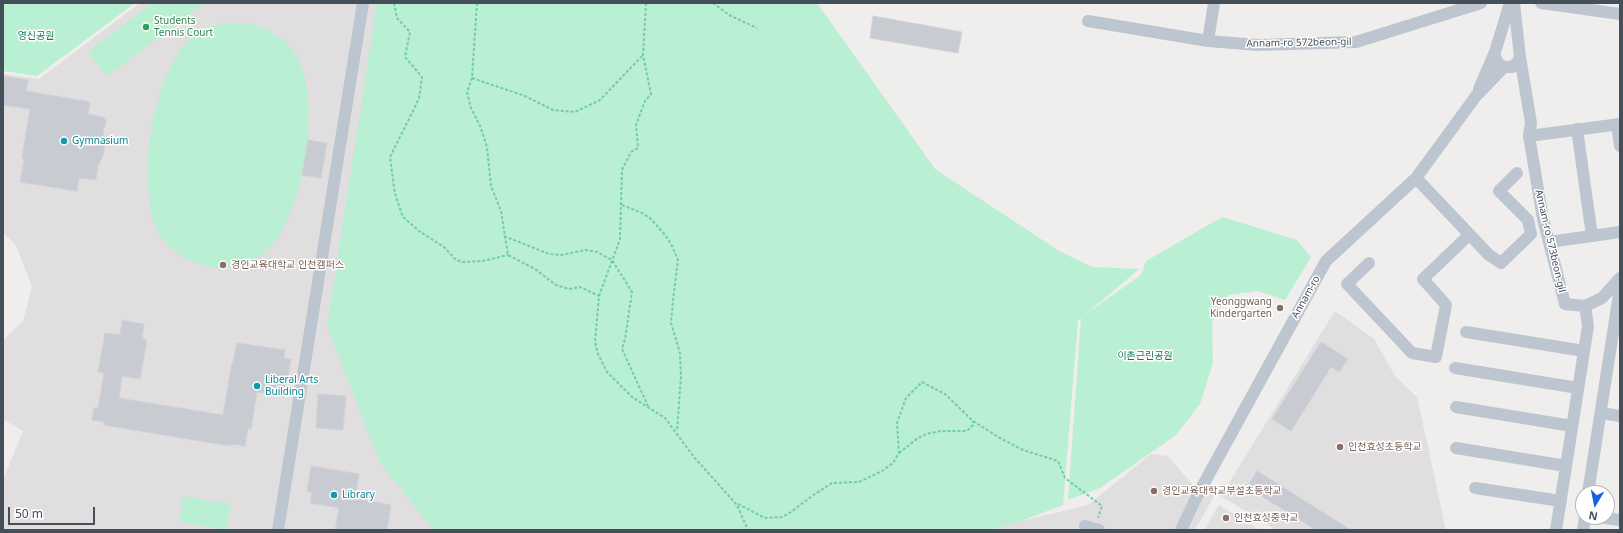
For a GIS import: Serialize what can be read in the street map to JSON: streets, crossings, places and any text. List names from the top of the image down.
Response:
{
  "streets": {
    "street": ["Annam-ro 572beon-gil", "Annam-ro 573beon-gil", "Annam-ro"]
  },
  "crossings": [
    ["Annam-ro 573beon-gil", "Annam-ro"]
  ],
  "parks": ["영신공원", "이촌근린공원"],
  "places": [
    "Students Tennis Court",
    "Gymnasium",
    "경인교육대학교 인천캠퍼스",
    "Yeonggwang Kindergarten",
    "Liberal Arts Building",
    "인천효성초등학교",
    "경인교육대학교부설초등학교",
    "Library",
    "인천효성중학교"
  ],
  "scale_bar": "50 m",
  "north": "bottom"
}
